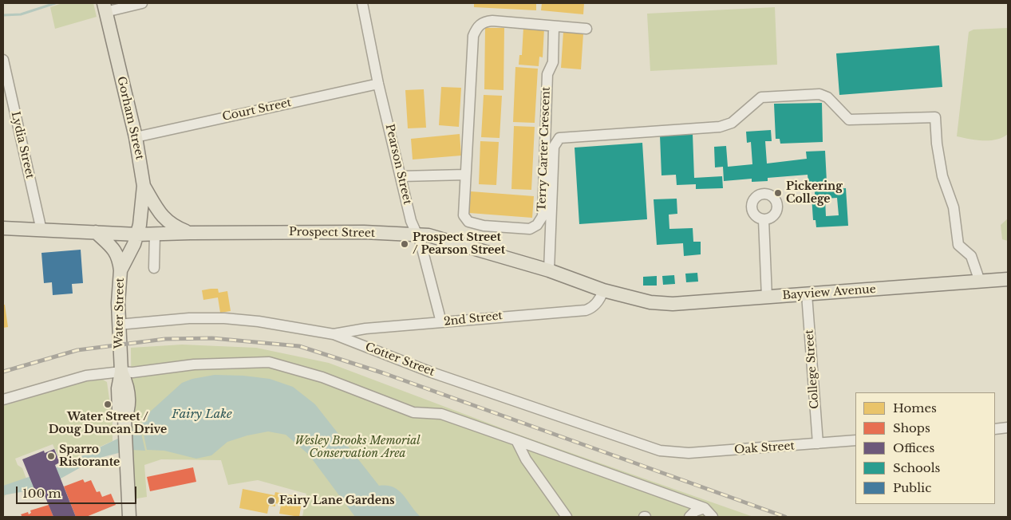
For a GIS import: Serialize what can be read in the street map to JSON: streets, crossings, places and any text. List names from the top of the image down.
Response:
{
  "streets": {
    "main road": [
      "Gorham Street",
      "Prospect Street",
      "Bayview Avenue",
      "Water Street"
    ],
    "street": [
      "Court Street",
      "Lydia Street",
      "Terry Carter Crescent",
      "Pearson Street",
      "2nd Street",
      "Cotter Street",
      "College Street",
      "Oak Street"
    ]
  },
  "crossings": [
    ["Court Street", "Gorham Street"],
    ["Court Street", "Pearson Street"],
    ["Gorham Street", "Prospect Street"],
    ["Gorham Street", "Water Street"],
    ["Lydia Street", "Prospect Street"],
    ["Pearson Street", "Prospect Street"],
    ["Pearson Street", "2nd Street"],
    ["Prospect Street", "Bayview Avenue"],
    ["Prospect Street", "Water Street"],
    ["Prospect Street", "2nd Street"],
    ["Bayview Avenue", "College Street"],
    ["Water Street", "Cotter Street"],
    ["2nd Street", "Cotter Street"],
    ["Cotter Street", "Oak Street"],
    ["College Street", "Oak Street"]
  ],
  "water": ["Fairy Lake"],
  "parks": ["Wesley Brooks Memorial Conservation Area"],
  "places": [
    "Pickering College",
    "Prospect Street / Pearson Street",
    "Water Street / Doug Duncan Drive",
    "Sparro Ristorante",
    "Fairy Lane Gardens"
  ],
  "legend": [
    "Homes",
    "Shops",
    "Offices",
    "Schools",
    "Public"
  ],
  "scale_bar": "100 m"
}
